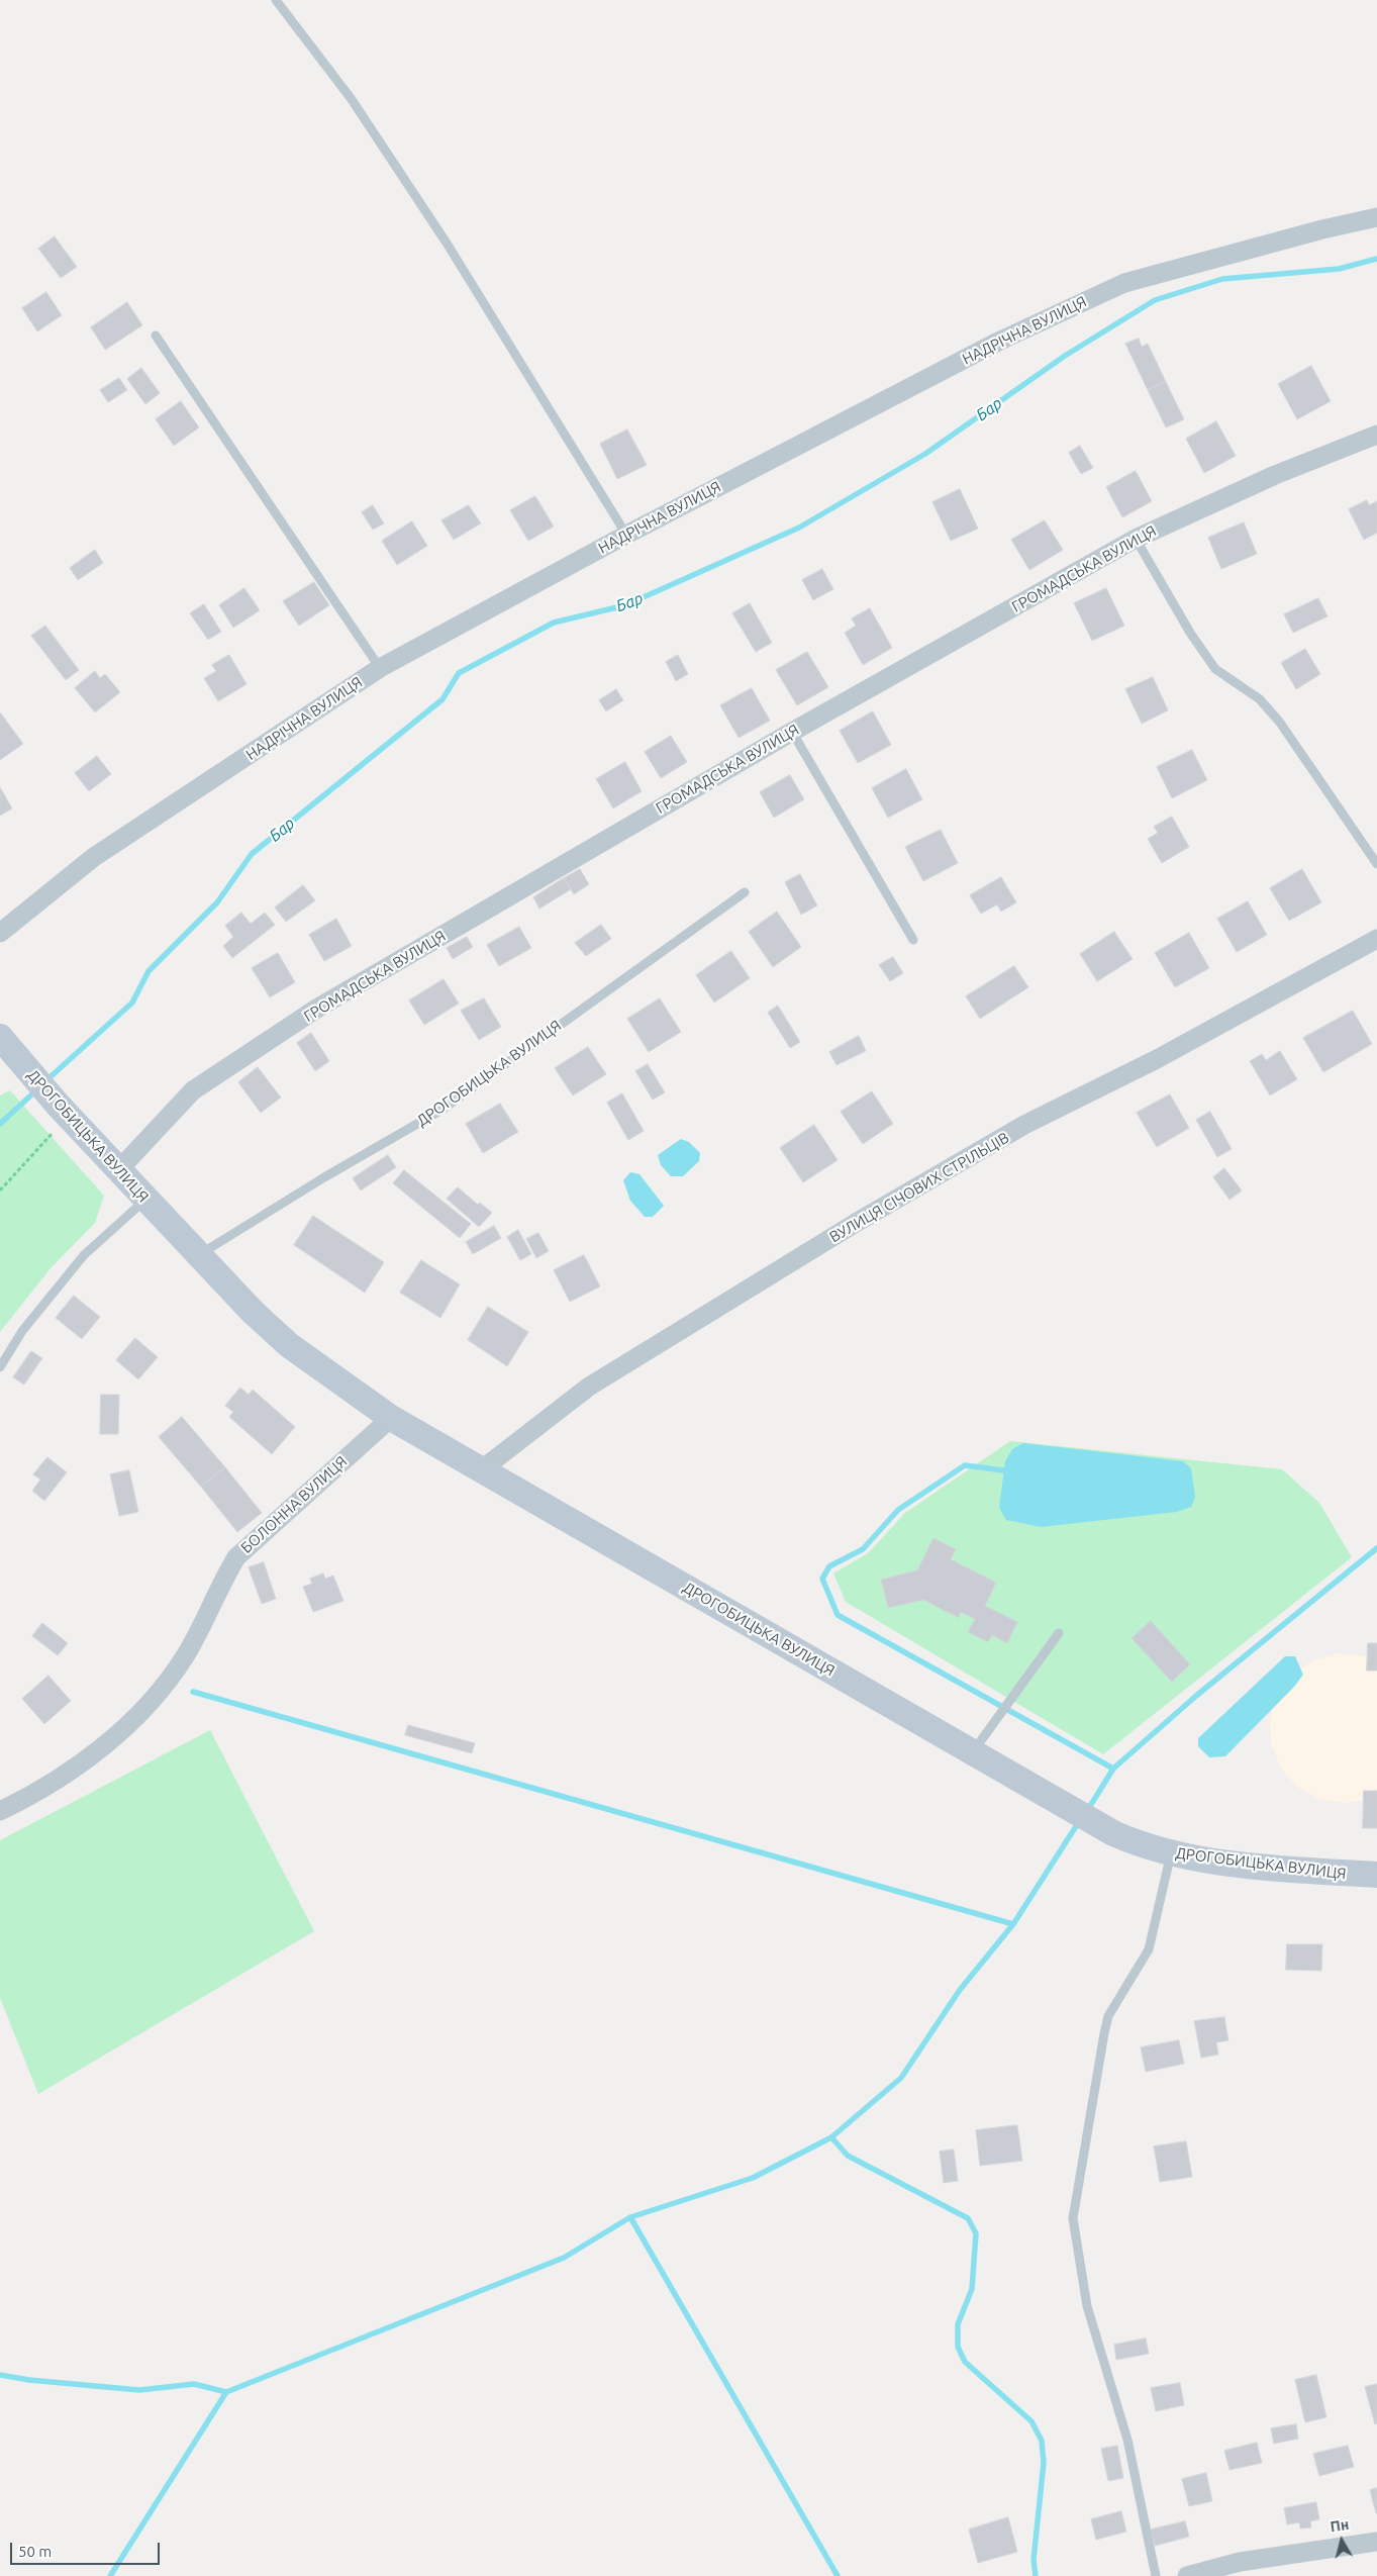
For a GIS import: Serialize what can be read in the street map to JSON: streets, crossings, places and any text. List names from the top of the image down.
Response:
{
  "streets": {
    "main road": ["ДРОГОБИЦЬКА ВУЛИЦЯ"],
    "street": [
      "НАДРІЧНА ВУЛИЦЯ",
      "ГРОМАДСЬКА ВУЛИЦЯ",
      "ВУЛИЦЯ СІЧОВИХ СТРІЛЬЦІВ",
      "БОЛОННА ВУЛИЦЯ"
    ]
  },
  "crossings": [
    ["ГРОМАДСЬКА ВУЛИЦЯ", "ДРОГОБИЦЬКА ВУЛИЦЯ"],
    ["ДРОГОБИЦЬКА ВУЛИЦЯ", "ВУЛИЦЯ СІЧОВИХ СТРІЛЬЦІВ"],
    ["ДРОГОБИЦЬКА ВУЛИЦЯ", "БОЛОННА ВУЛИЦЯ"]
  ],
  "water": ["Бар"],
  "scale_bar": "50 m",
  "north": "top"
}
